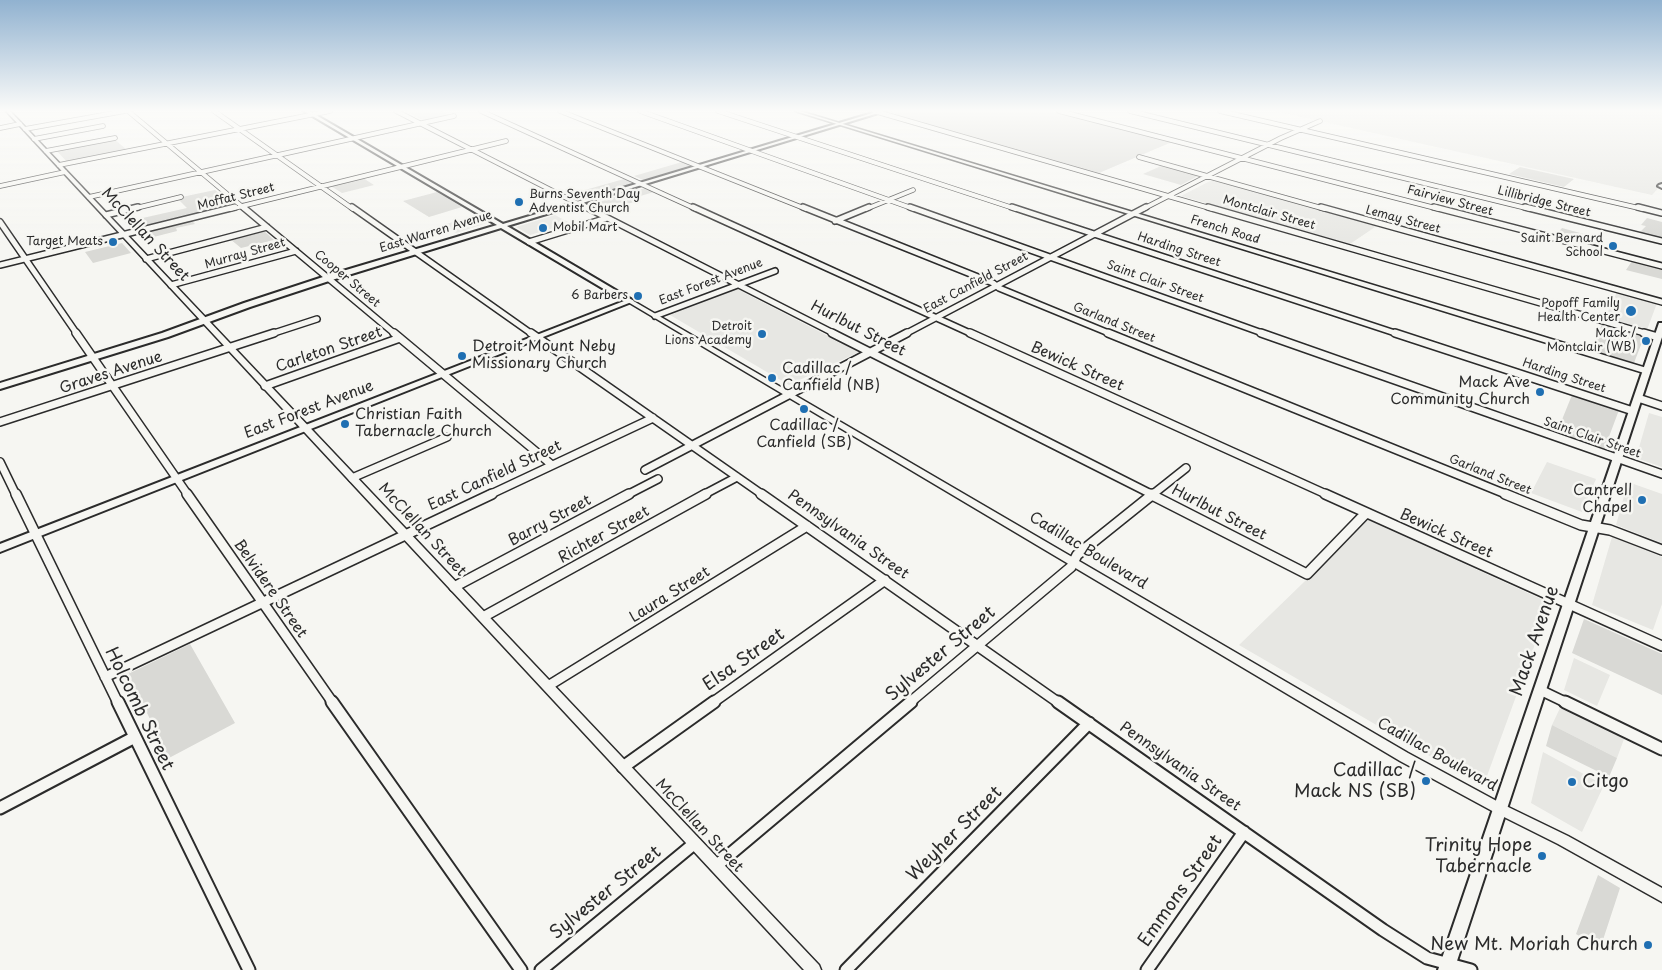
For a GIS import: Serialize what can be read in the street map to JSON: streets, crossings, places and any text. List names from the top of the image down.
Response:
{
  "streets": {
    "main road": [
      "East Warren Avenue",
      "East Forest Avenue",
      "Cadillac Boulevard",
      "Mack Avenue"
    ],
    "street": [
      "Moffat Street",
      "Fairview Street",
      "Lillibridge Street",
      "Montclair Street",
      "Lemay Street",
      "French Road",
      "McClellan Street",
      "Harding Street",
      "Murray Street",
      "Cooper Street",
      "Saint Clair Street",
      "East Canfield Street",
      "Garland Street",
      "Hurlbut Street",
      "Carleton Street",
      "Bewick Street",
      "Graves Avenue",
      "Barry Street",
      "Richter Street",
      "Pennsylvania Street",
      "Belvidere Street",
      "Laura Street",
      "Sylvester Street",
      "Elsa Street",
      "Holcomb Street",
      "Weyher Street",
      "Emmons Street"
    ]
  },
  "crossings": [
    ["Moffat Street", "McClellan Street"],
    ["Moffat Street", "Cooper Street"],
    ["Moffat Street", "Pennsylvania Street"],
    ["Moffat Street", "Cadillac Boulevard"],
    ["Moffat Street", "Belvidere Street"],
    ["Fairview Street", "East Canfield Street"],
    ["Montclair Street", "East Canfield Street"],
    ["Montclair Street", "Mack Avenue"],
    ["Lemay Street", "East Canfield Street"],
    ["French Road", "East Canfield Street"],
    ["French Road", "Mack Avenue"],
    ["East Warren Avenue", "McClellan Street"],
    ["East Warren Avenue", "Cooper Street"],
    ["East Warren Avenue", "Garland Street"],
    ["East Warren Avenue", "Hurlbut Street"],
    ["East Warren Avenue", "Bewick Street"],
    ["East Warren Avenue", "Pennsylvania Street"],
    ["East Warren Avenue", "Cadillac Boulevard"],
    ["East Warren Avenue", "Belvidere Street"],
    ["McClellan Street", "Murray Street"],
    ["McClellan Street", "East Forest Avenue"],
    ["McClellan Street", "East Canfield Street"],
    ["McClellan Street", "Carleton Street"],
    ["McClellan Street", "Graves Avenue"],
    ["McClellan Street", "Barry Street"],
    ["McClellan Street", "Richter Street"],
    ["McClellan Street", "Laura Street"],
    ["McClellan Street", "Sylvester Street"],
    ["McClellan Street", "Elsa Street"],
    ["Harding Street", "East Canfield Street"],
    ["Harding Street", "Mack Avenue"],
    ["Murray Street", "Cooper Street"],
    ["Cooper Street", "East Forest Avenue"],
    ["Cooper Street", "East Canfield Street"],
    ["Cooper Street", "Carleton Street"],
    ["East Forest Avenue", "Hurlbut Street"],
    ["East Forest Avenue", "Pennsylvania Street"],
    ["East Forest Avenue", "Cadillac Boulevard"],
    ["East Forest Avenue", "Belvidere Street"],
    ["East Forest Avenue", "Holcomb Street"],
    ["Saint Clair Street", "East Canfield Street"],
    ["Saint Clair Street", "Mack Avenue"],
    ["East Canfield Street", "Garland Street"],
    ["East Canfield Street", "Hurlbut Street"],
    ["East Canfield Street", "Bewick Street"],
    ["East Canfield Street", "Pennsylvania Street"],
    ["East Canfield Street", "Cadillac Boulevard"],
    ["East Canfield Street", "Belvidere Street"],
    ["East Canfield Street", "Holcomb Street"],
    ["Garland Street", "Mack Avenue"],
    ["Hurlbut Street", "Bewick Street"],
    ["Hurlbut Street", "Sylvester Street"],
    ["Bewick Street", "Mack Avenue"],
    ["Graves Avenue", "Belvidere Street"],
    ["Richter Street", "Pennsylvania Street"],
    ["Pennsylvania Street", "Laura Street"],
    ["Pennsylvania Street", "Mack Avenue"],
    ["Pennsylvania Street", "Sylvester Street"],
    ["Pennsylvania Street", "Elsa Street"],
    ["Pennsylvania Street", "Weyher Street"],
    ["Pennsylvania Street", "Emmons Street"],
    ["Cadillac Boulevard", "Mack Avenue"],
    ["Cadillac Boulevard", "Sylvester Street"]
  ],
  "places": [
    "Burns Seventh Day Adventist Church",
    "Mobil Mart",
    "Target Meats",
    "Saint Bernard School",
    "6 Barbers",
    "Popoff Family Health Center",
    "Detroit Lions Academy",
    "Mack / Montclair (WB)",
    "Detroit Mount Neby Missionary Church",
    "Cadillac / Canfield (NB)",
    "Mack Ave Community Church",
    "Cadillac / Canfield (SB)",
    "Christian Faith Tabernacle Church",
    "Cantrell Chapel",
    "Cadillac / Mack NS (SB)",
    "Citgo",
    "Trinity Hope Tabernacle",
    "New Mt. Moriah Church"
  ]
}
